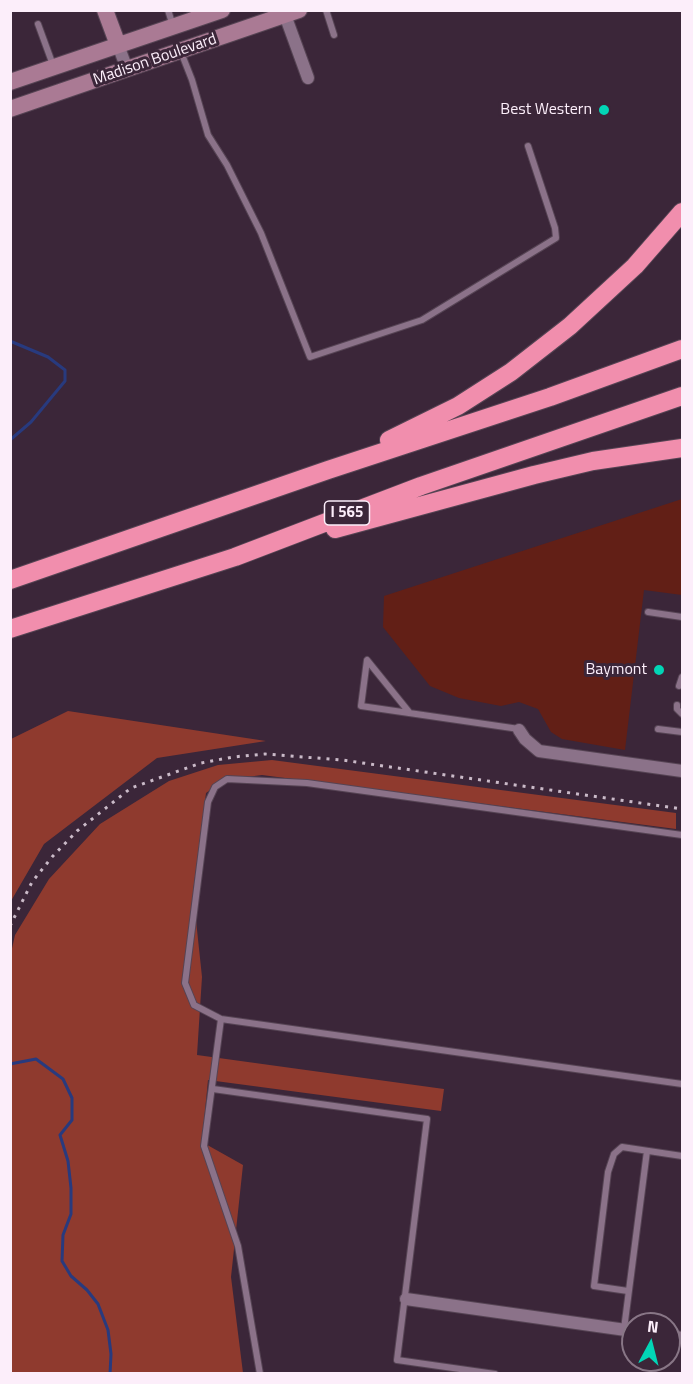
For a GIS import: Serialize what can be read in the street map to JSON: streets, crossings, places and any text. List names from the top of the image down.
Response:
{
  "streets": {
    "highway": ["I 565"],
    "main road": ["Madison Boulevard"]
  },
  "places": ["Best Western", "Baymont"],
  "north": "top"
}
